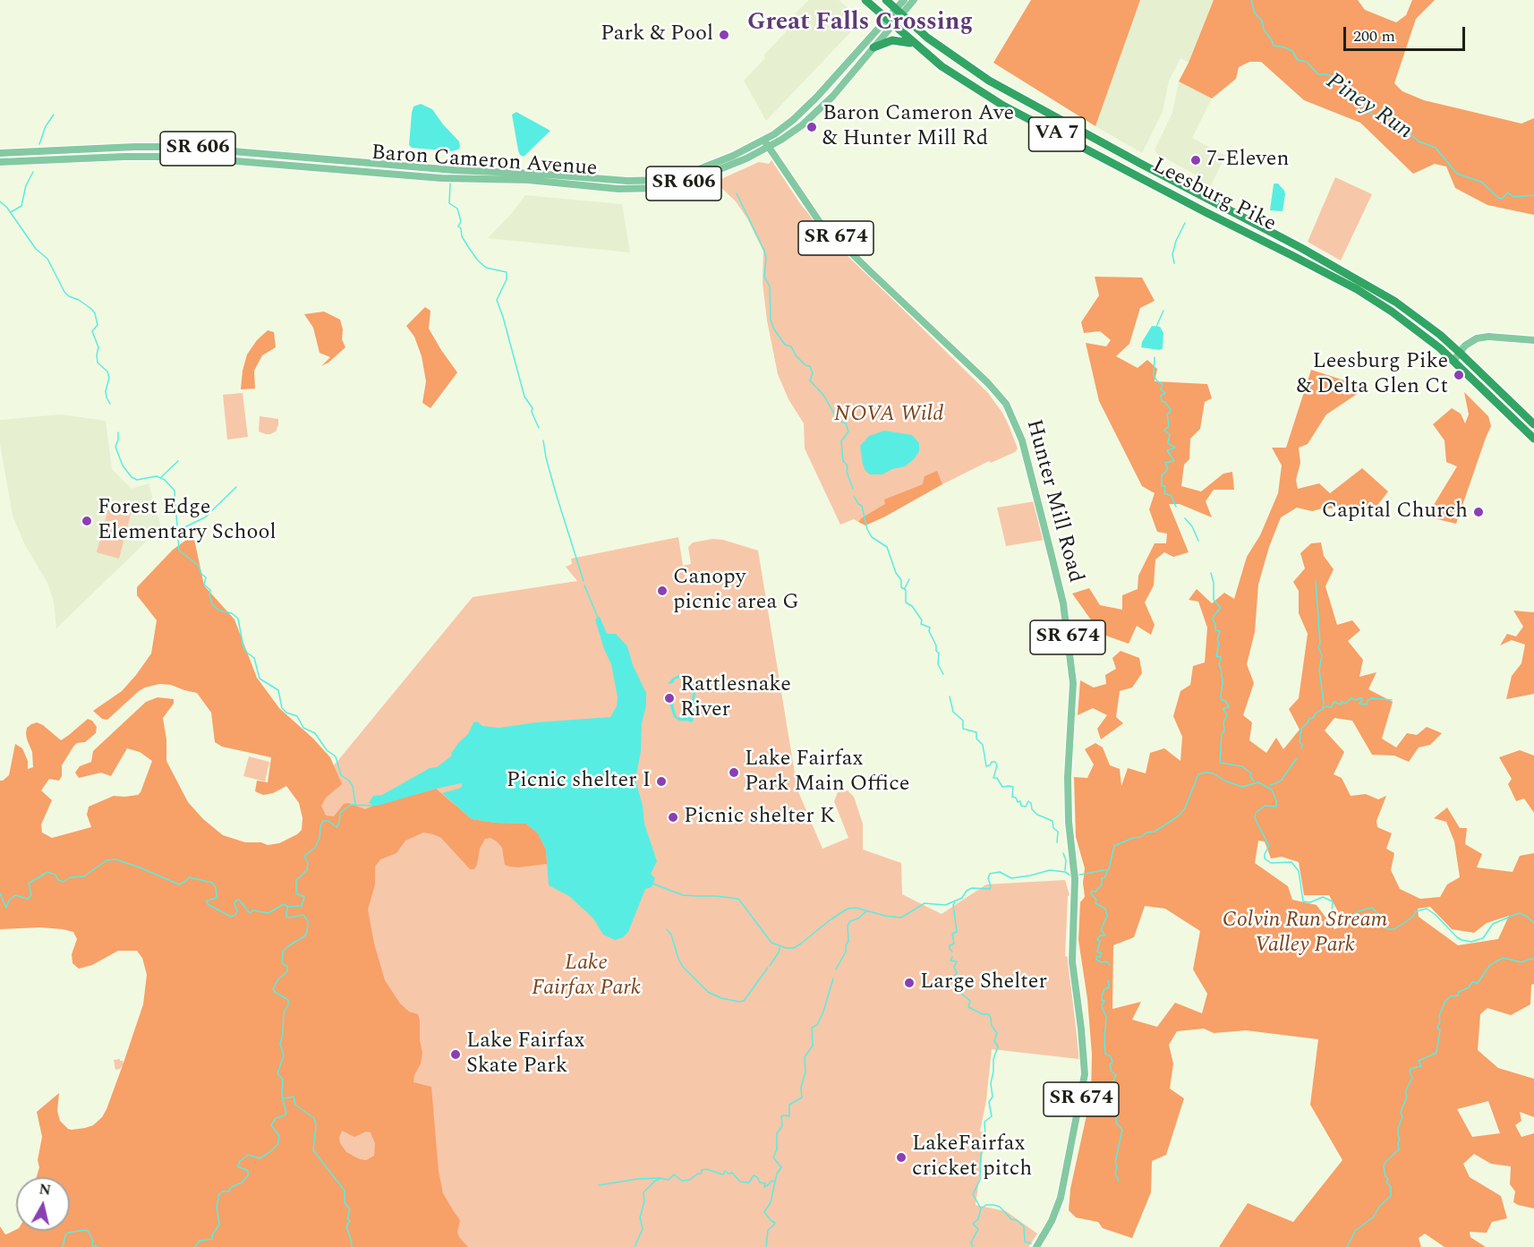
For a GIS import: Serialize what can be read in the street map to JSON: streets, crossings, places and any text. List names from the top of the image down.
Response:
{
  "streets": {
    "highway": ["VA 7", "Leesburg Pike"],
    "main road": [
      "SR 606",
      "Baron Cameron Avenue",
      "SR 674",
      "Hunter Mill Road"
    ]
  },
  "crossings": [
    ["Baron Cameron Avenue", "Leesburg Pike"],
    ["Baron Cameron Avenue", "Hunter Mill Road"]
  ],
  "districts": ["Great Falls Crossing"],
  "water": ["Piney Run"],
  "parks": ["NOVA Wild", "Colvin Run Stream Valley Park", "Lake Fairfax Park"],
  "places": [
    "Park & Pool",
    "Baron Cameron Ave & Hunter Mill Rd",
    "7-Eleven",
    "Leesburg Pike & Delta Glen Ct",
    "Capital Church",
    "Forest Edge Elementary School",
    "Canopy picnic area G",
    "Rattlesnake River",
    "Lake Fairfax Park Main Office",
    "Picnic shelter I",
    "Picnic shelter K",
    "Large Shelter",
    "Lake Fairfax Skate Park",
    "LakeFairfax cricket pitch"
  ],
  "scale_bar": "200 m",
  "north": "top"
}
